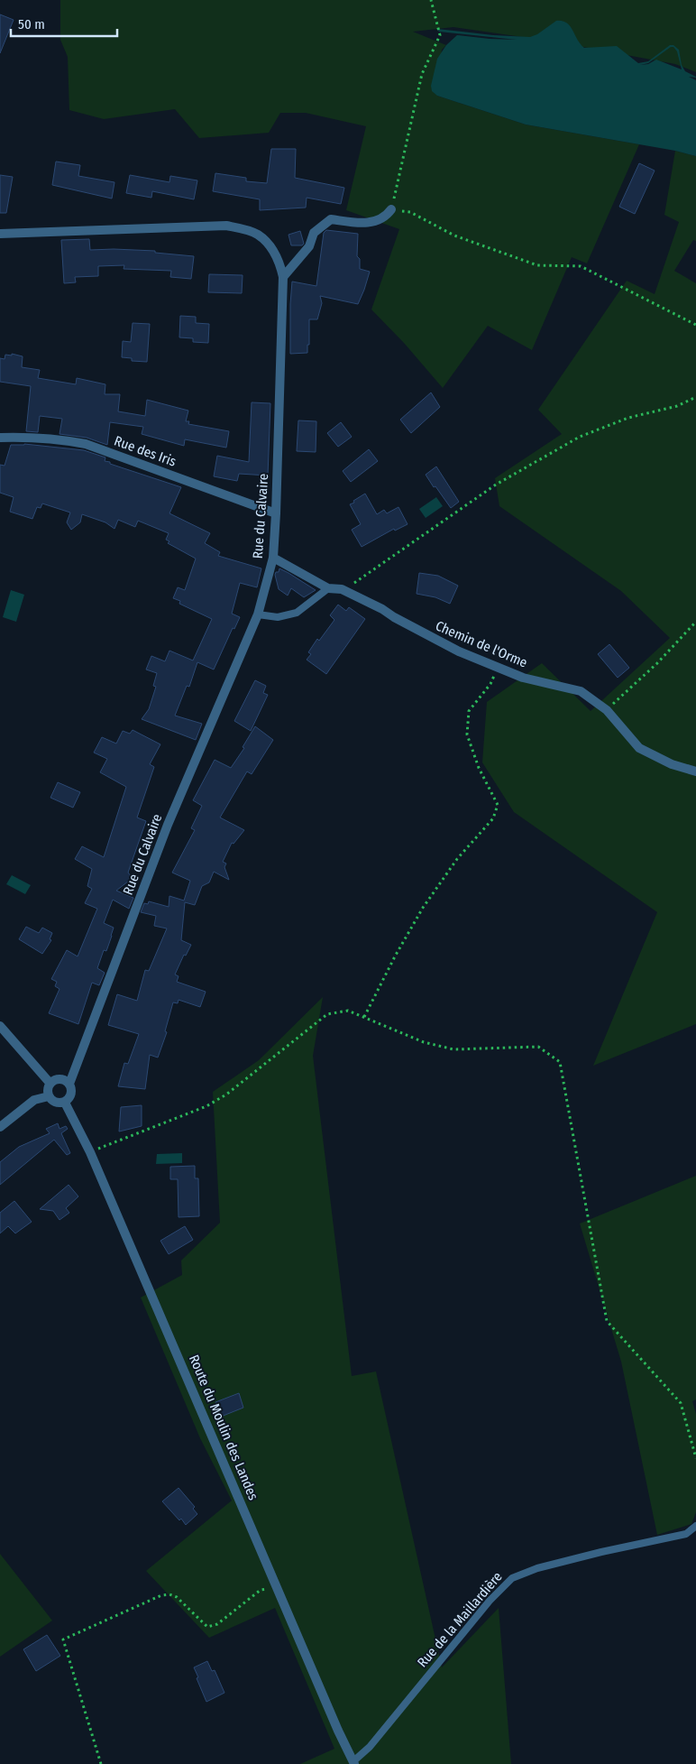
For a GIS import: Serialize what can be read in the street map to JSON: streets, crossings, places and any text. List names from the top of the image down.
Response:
{
  "streets": {
    "street": [
      "Rue des Iris",
      "Rue du Calvaire",
      "Chemin de l'Orme",
      "Route du Moulin des Landes"
    ],
    "lane": ["Rue de la Maillardière"]
  },
  "crossings": [
    ["Rue des Iris", "Rue du Calvaire"],
    ["Rue du Calvaire", "Chemin de l'Orme"],
    ["Rue du Calvaire", "Route du Moulin des Landes"],
    ["Route du Moulin des Landes", "Rue de la Maillardière"]
  ],
  "scale_bar": "50 m"
}
